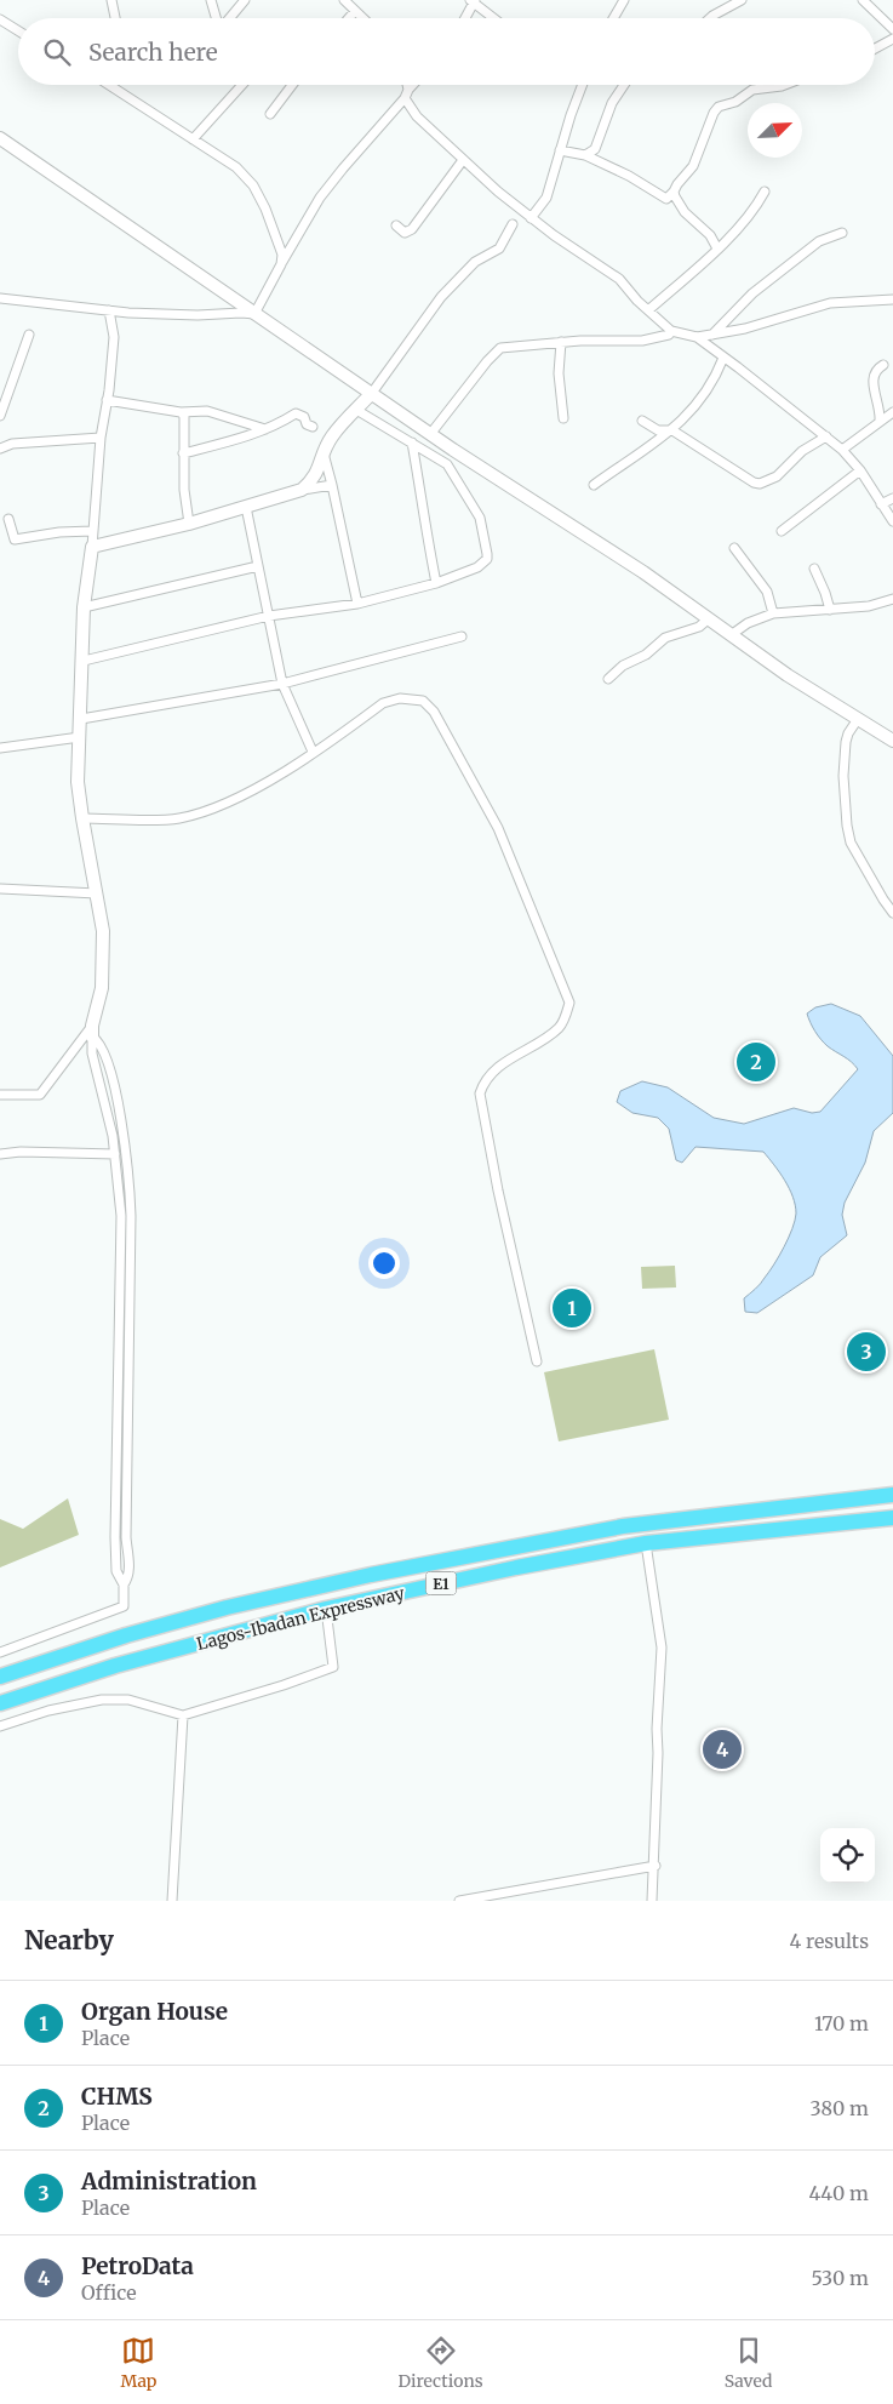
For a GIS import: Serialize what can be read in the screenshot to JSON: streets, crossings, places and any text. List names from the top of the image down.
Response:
{
  "streets": {
    "highway": ["E1", "Lagos-Ibadan Expressway"]
  },
  "north": "top right",
  "page": {
    "search": "Search here",
    "pins": [
      "2",
      "1",
      "3",
      "4"
    ],
    "heading": ["Nearby", "4 results"],
    "list": [
      {
        "mark": "1",
        "name": "Organ House",
        "note": "Place",
        "value": "170 m"
      },
      {
        "mark": "2",
        "name": "CHMS",
        "note": "Place",
        "value": "380 m"
      },
      {
        "mark": "3",
        "name": "Administration",
        "note": "Place",
        "value": "440 m"
      },
      {
        "mark": "4",
        "name": "PetroData",
        "note": "Office",
        "value": "530 m"
      }
    ],
    "nav": ["Map", "Directions", "Saved"]
  }
}
